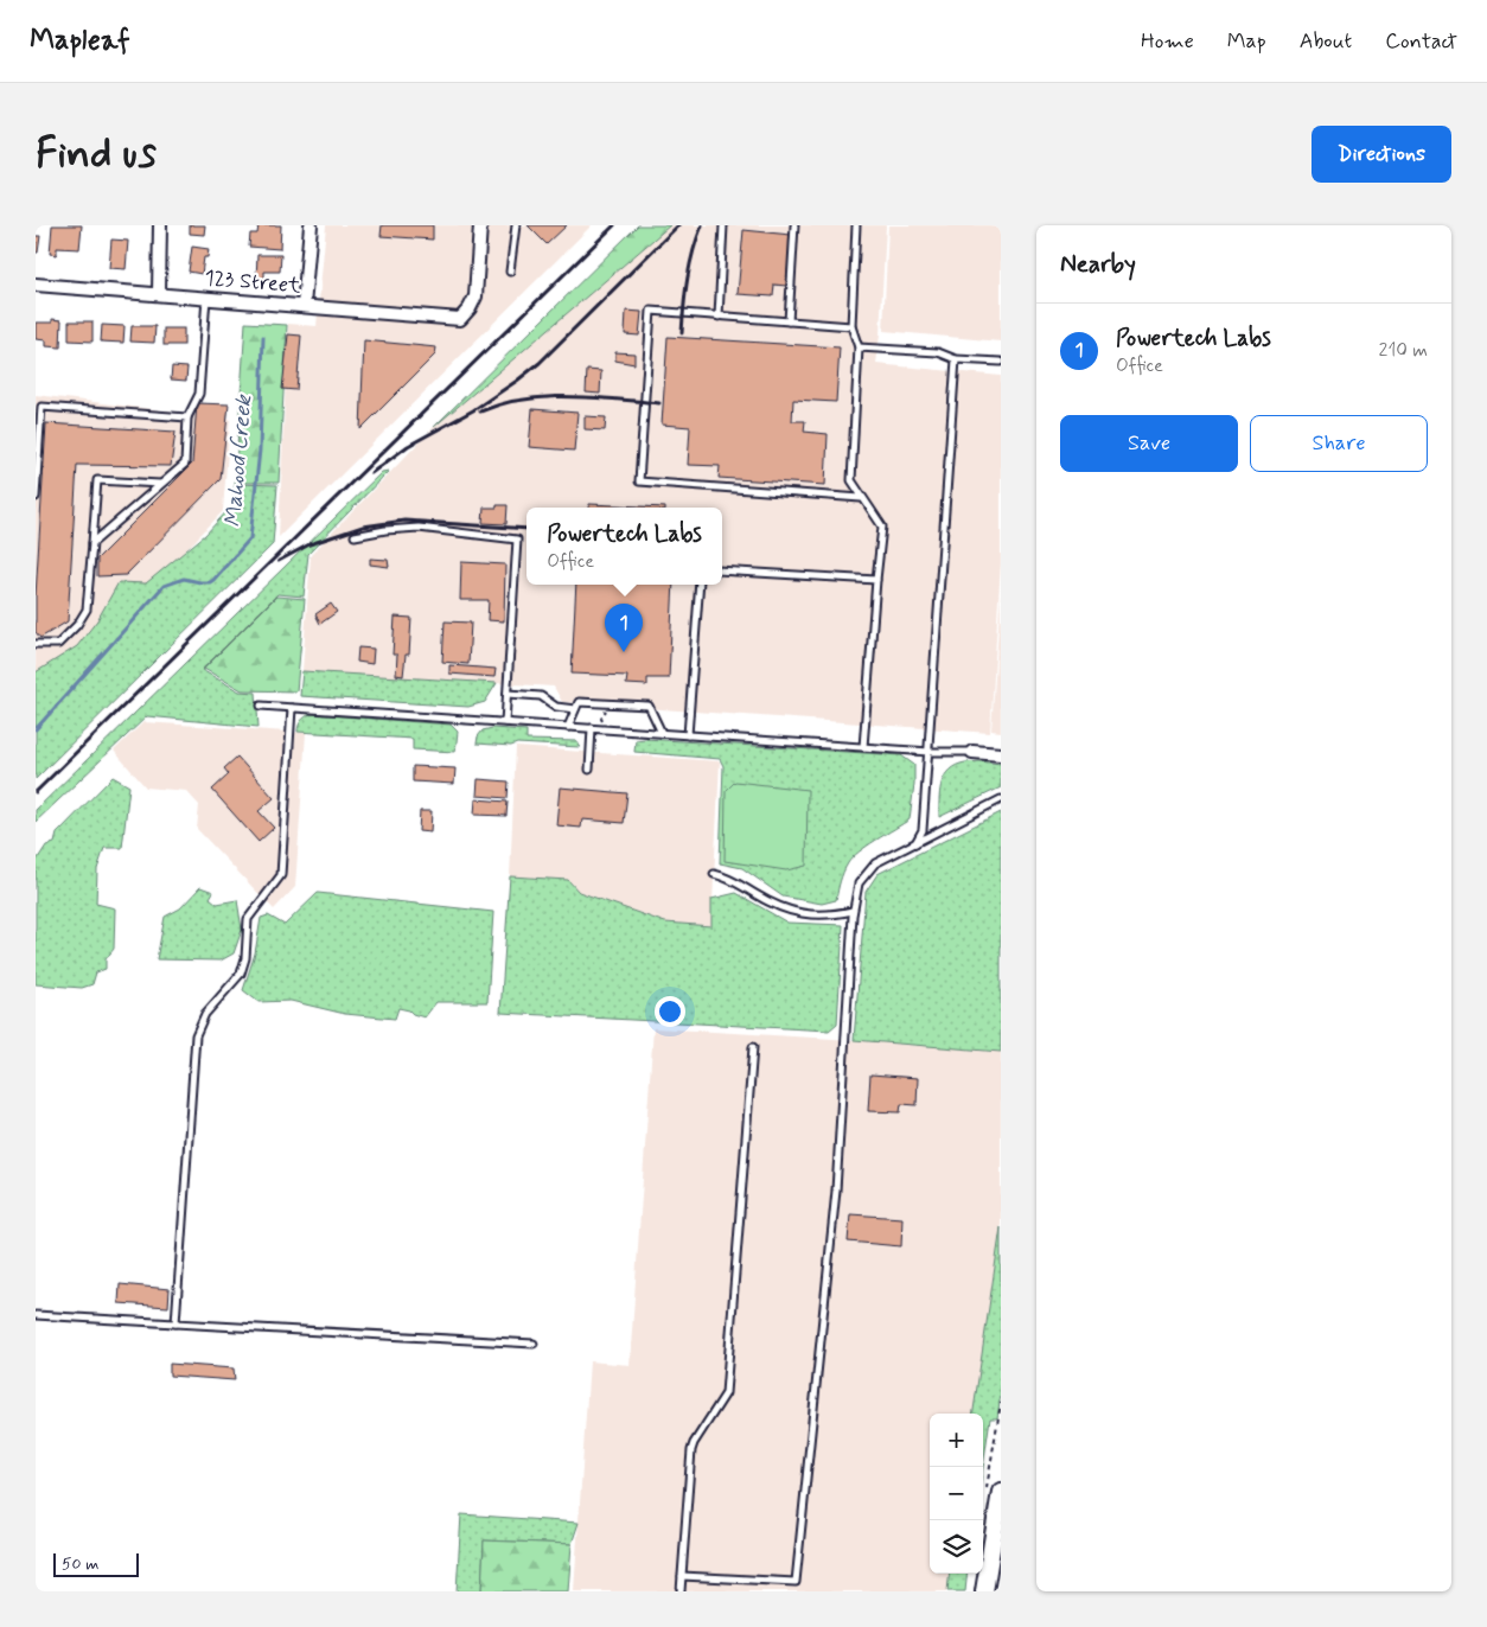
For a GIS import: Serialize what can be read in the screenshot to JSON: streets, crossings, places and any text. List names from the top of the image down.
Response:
{
  "streets": {
    "street": ["123 Street"]
  },
  "water": ["Mahood Creek"],
  "scale_bar": "50 m",
  "page": {
    "header": "Mapleaf",
    "nav": [
      "Home",
      "Map",
      "About",
      "Contact"
    ],
    "buttons": [
      "Directions",
      ["Save", "Share"]
    ],
    "title": "Find us",
    "heading": "Nearby",
    "list": [
      {
        "mark": "1",
        "name": "Powertech Labs",
        "note": "Office",
        "value": "210 m"
      }
    ],
    "popup": ["Powertech Labs", "Office"],
    "pins": "1",
    "map_buttons": ["+", "−"],
    "scale": "50 m"
  }
}
